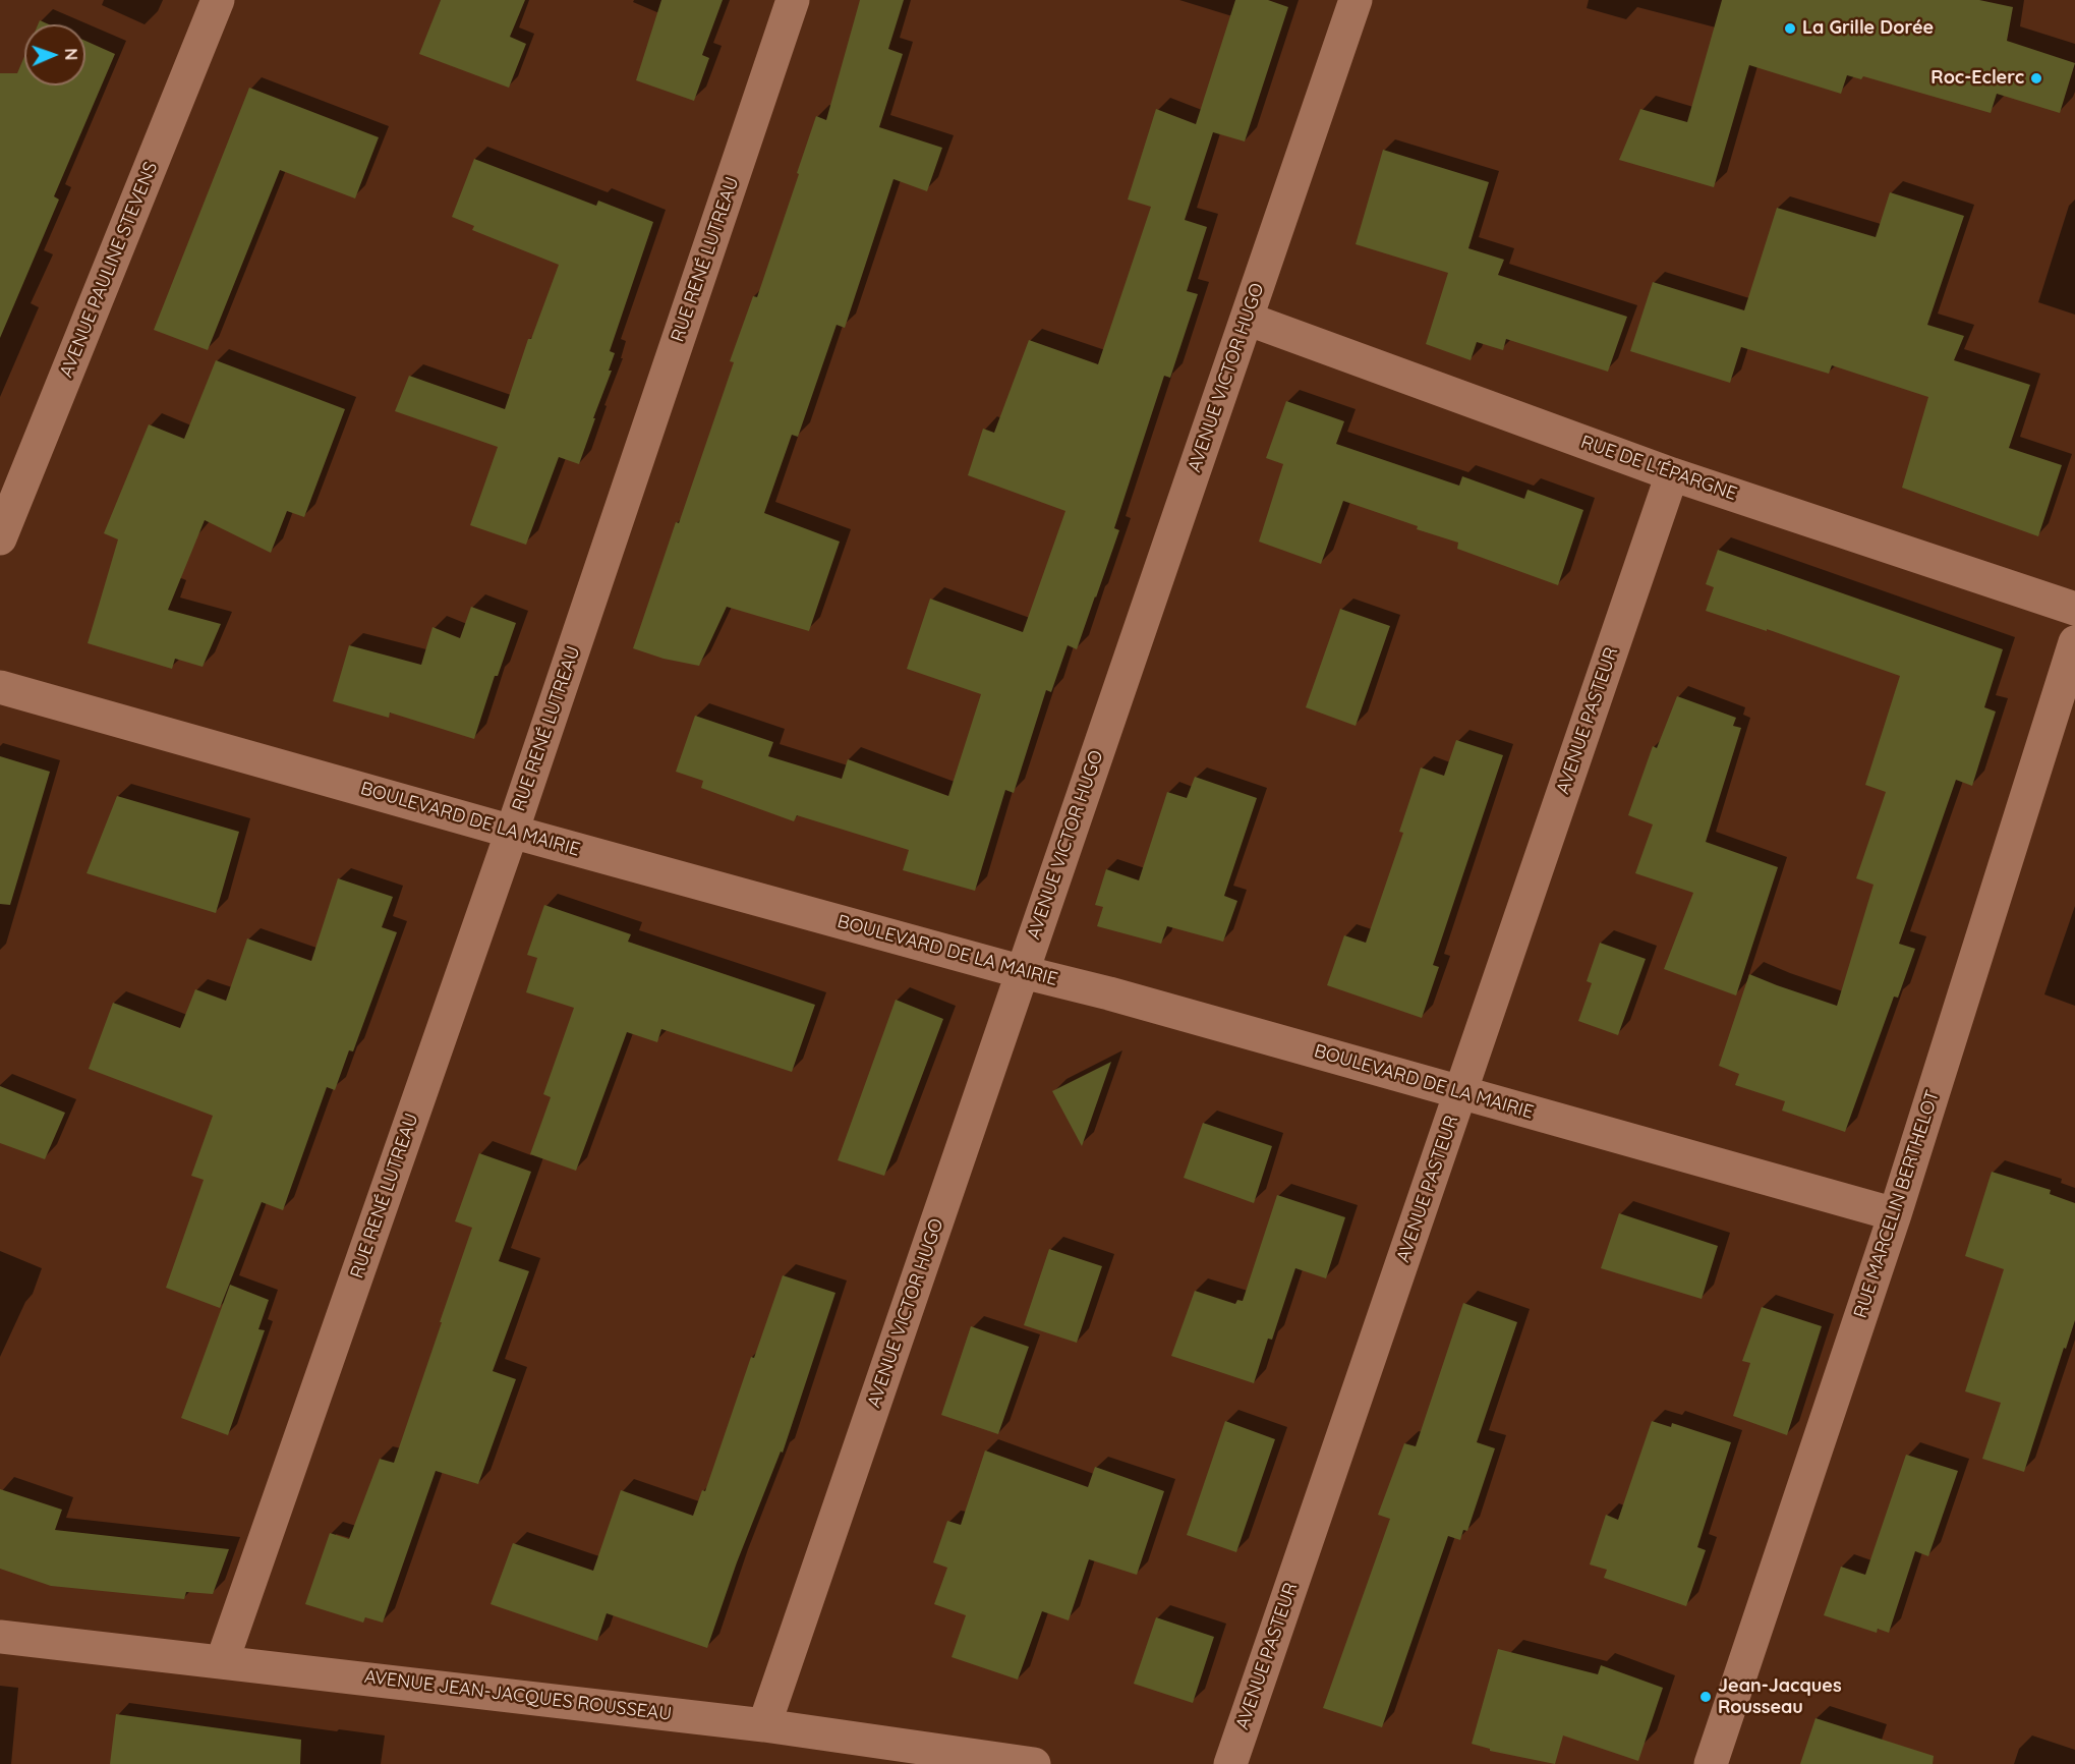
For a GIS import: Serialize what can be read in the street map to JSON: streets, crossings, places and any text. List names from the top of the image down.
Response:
{
  "streets": {
    "street": [
      "RUE RENÉ LUTREAU",
      "AVENUE PAULINE STEVENS",
      "AVENUE VICTOR HUGO",
      "RUE DE L'ÉPARGNE",
      "AVENUE PASTEUR",
      "BOULEVARD DE LA MAIRIE",
      "RUE MARCELIN BERTHELOT",
      "AVENUE JEAN-JACQUES ROUSSEAU"
    ]
  },
  "crossings": [
    ["RUE RENÉ LUTREAU", "BOULEVARD DE LA MAIRIE"],
    ["RUE RENÉ LUTREAU", "AVENUE JEAN-JACQUES ROUSSEAU"],
    ["AVENUE VICTOR HUGO", "RUE DE L'ÉPARGNE"],
    ["AVENUE VICTOR HUGO", "BOULEVARD DE LA MAIRIE"],
    ["AVENUE VICTOR HUGO", "AVENUE JEAN-JACQUES ROUSSEAU"],
    ["RUE DE L'ÉPARGNE", "AVENUE PASTEUR"],
    ["AVENUE PASTEUR", "BOULEVARD DE LA MAIRIE"],
    ["BOULEVARD DE LA MAIRIE", "RUE MARCELIN BERTHELOT"]
  ],
  "places": ["La Grille Dorée", "Roc-Eclerc", "Jean-Jacques Rousseau"],
  "north": "right"
}
